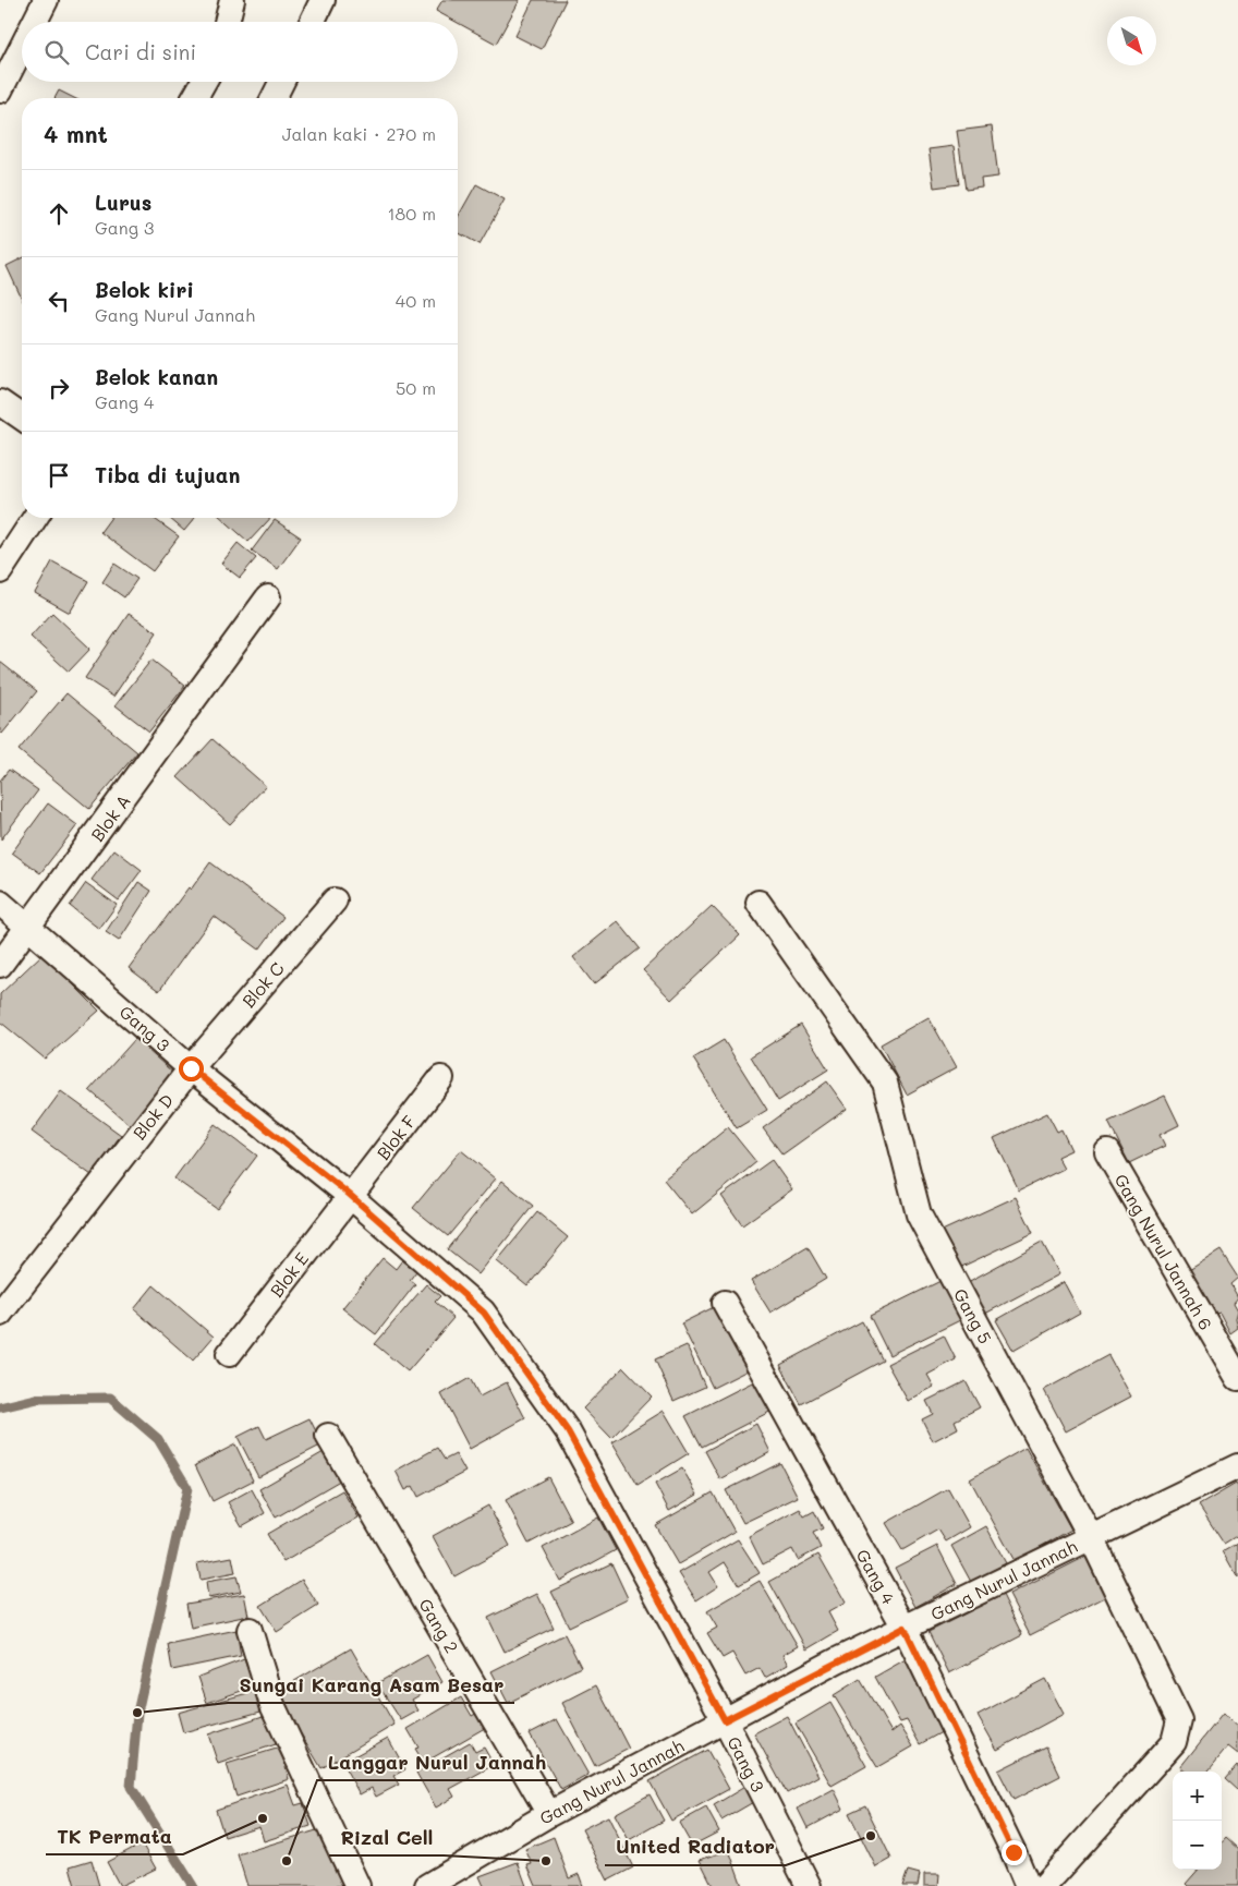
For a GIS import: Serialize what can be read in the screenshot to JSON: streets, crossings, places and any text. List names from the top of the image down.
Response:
{
  "streets": {
    "street": [
      "Blok A",
      "Blok C",
      "Gang 3",
      "Blok D",
      "Blok F",
      "Gang Nurul Jannah 6",
      "Blok E",
      "Gang 5",
      "Gang 4",
      "Gang Nurul Jannah",
      "Gang 2"
    ]
  },
  "crossings": [
    ["Blok A", "Gang 3"],
    ["Blok C", "Gang 3"],
    ["Blok C", "Blok D"],
    ["Gang 3", "Blok D"],
    ["Gang 3", "Blok F"],
    ["Gang 3", "Blok E"],
    ["Gang 3", "Gang Nurul Jannah"],
    ["Blok F", "Blok E"],
    ["Gang 5", "Gang Nurul Jannah"],
    ["Gang 4", "Gang Nurul Jannah"],
    ["Gang Nurul Jannah", "Gang 2"]
  ],
  "places": [
    "Sungai Karang Asam Besar",
    "TK Permata",
    "United Radiator",
    "Langgar Nurul Jannah",
    "Rizal Cell"
  ],
  "north": "bottom right",
  "page": {
    "search": "Cari di sini",
    "heading": ["4 mnt", "Jalan kaki · 270 m"],
    "list": [
      ["Lurus", "Gang 3", "180 m"],
      ["Belok kiri", "Gang Nurul Jannah", "40 m"],
      ["Belok kanan", "Gang 4", "50 m"],
      "Tiba di tujuan"
    ],
    "map_buttons": ["+", "−"]
  }
}
